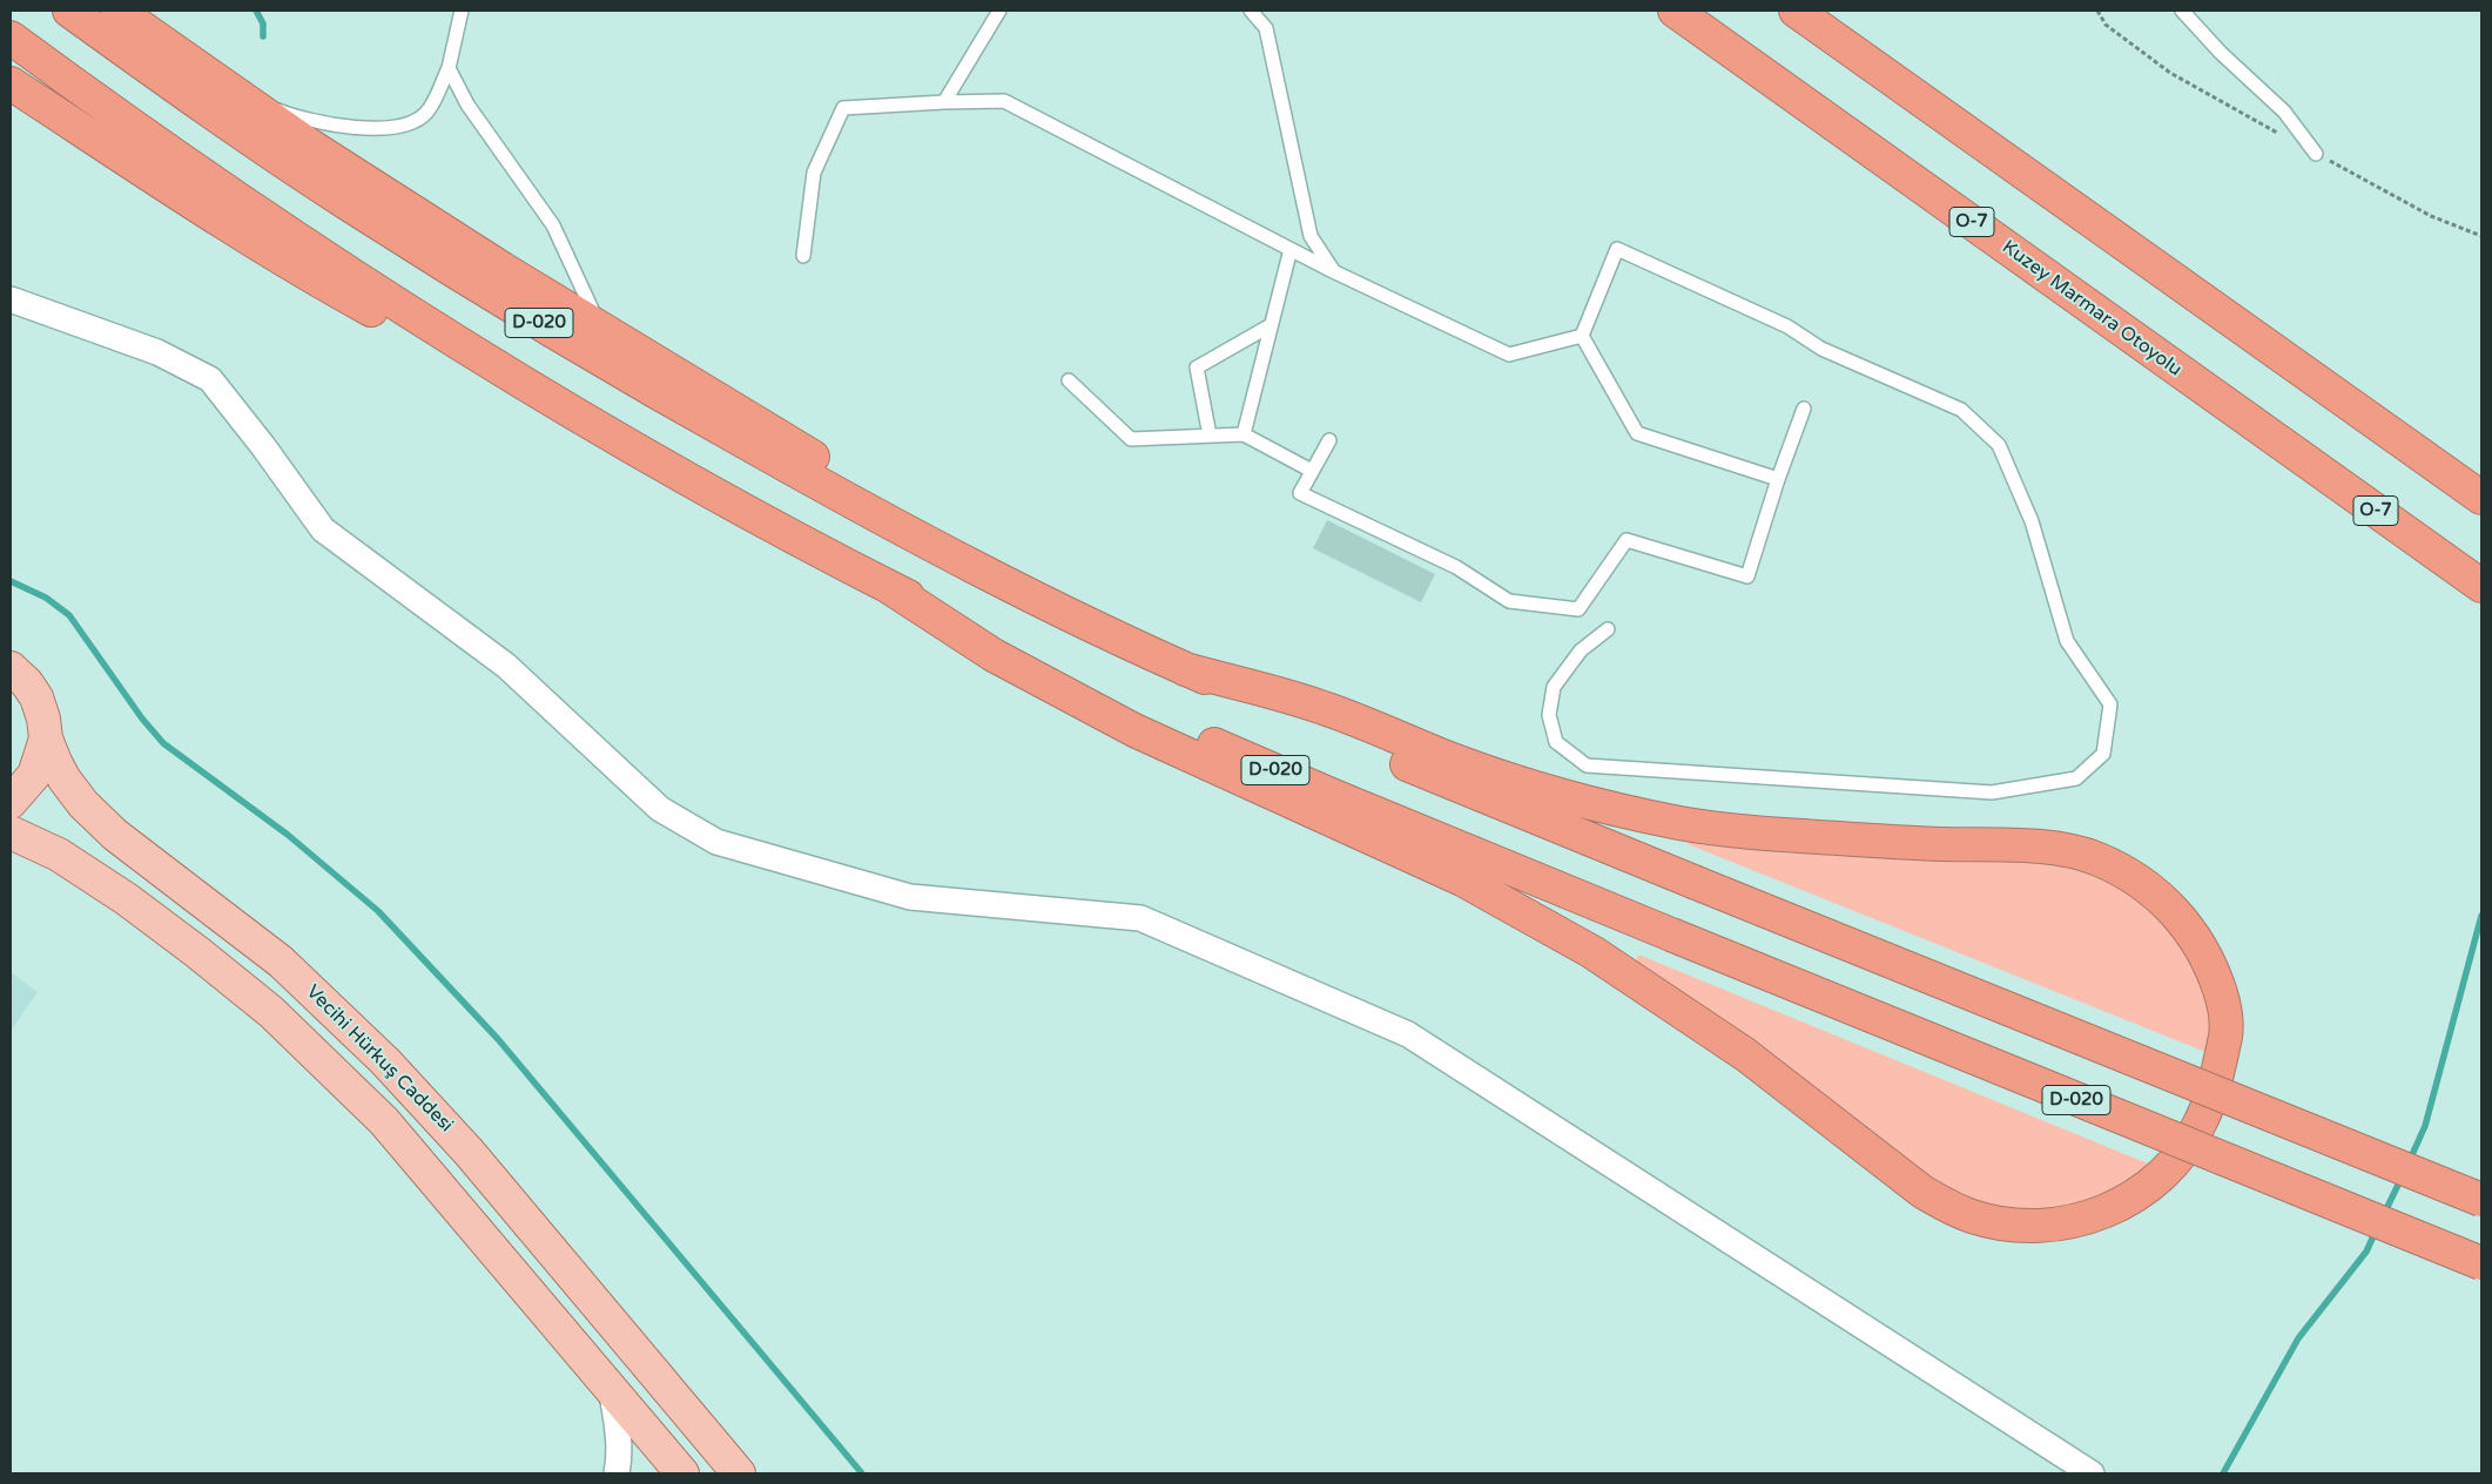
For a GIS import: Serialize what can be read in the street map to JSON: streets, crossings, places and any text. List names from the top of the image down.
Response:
{
  "streets": {
    "highway": ["O-7", "Kuzey Marmara Otoyolu", "D-020"],
    "main road": ["Vecihi Hürkuş Caddesi"]
  }
}
